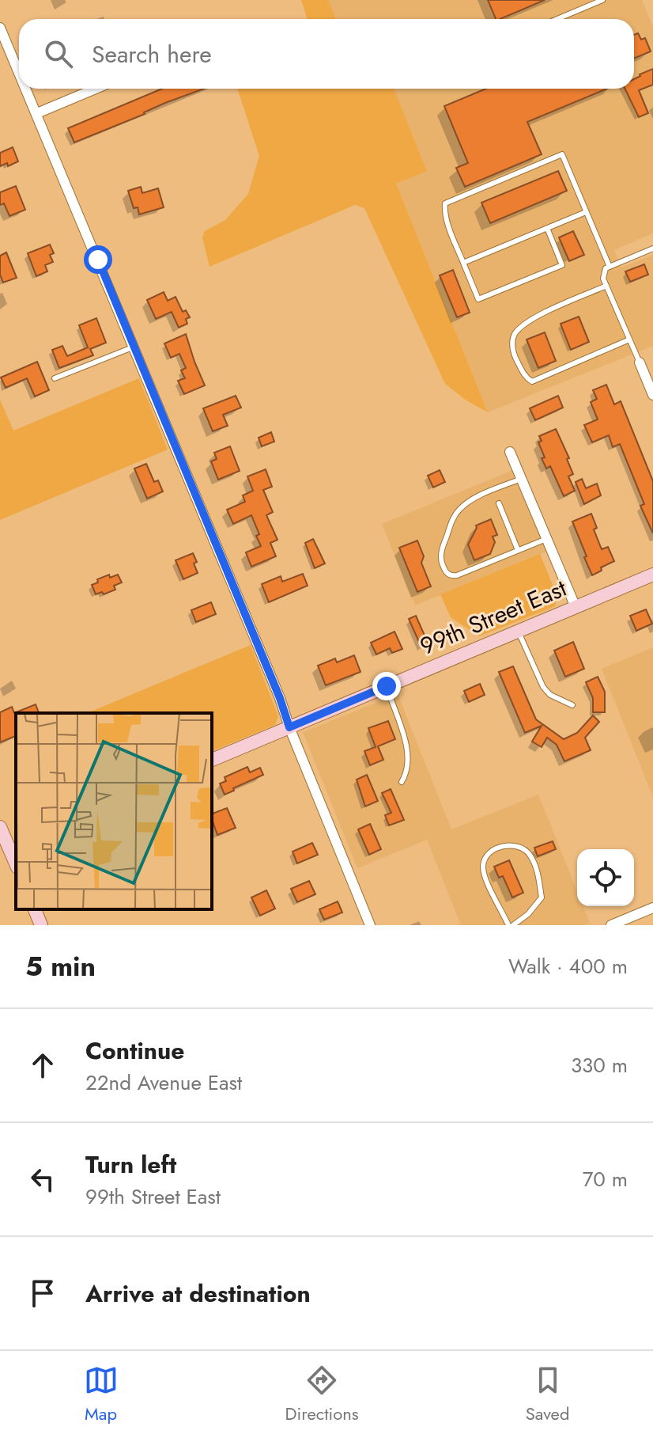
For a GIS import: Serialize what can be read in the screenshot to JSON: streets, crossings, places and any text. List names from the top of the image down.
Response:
{
  "streets": {
    "street": ["99th Street East"]
  },
  "page": {
    "search": "Search here",
    "heading": ["5 min", "Walk · 400 m"],
    "list": [
      ["Continue", "22nd Avenue East", "330 m"],
      ["Turn left", "99th Street East", "70 m"],
      "Arrive at destination"
    ],
    "nav": ["Map", "Directions", "Saved"]
  }
}
